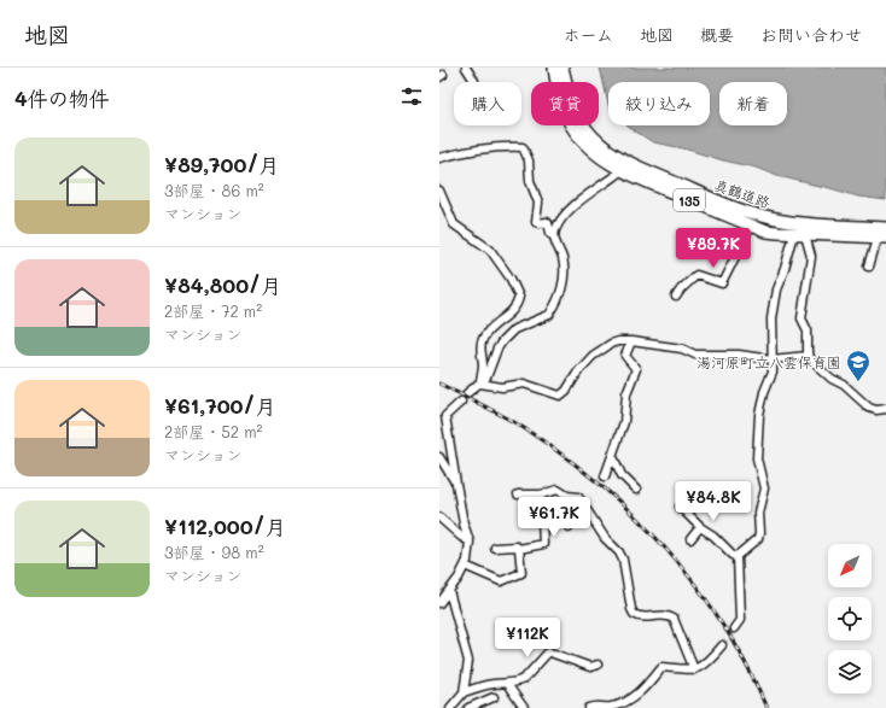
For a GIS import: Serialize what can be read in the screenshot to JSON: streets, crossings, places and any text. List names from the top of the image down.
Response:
{
  "streets": {
    "highway": ["真鶴道路", "135"]
  },
  "places": {
    "school or university": ["湯河原町立八雲保育園"]
  },
  "north": "bottom left",
  "page": {
    "header": "地図",
    "nav": [
      "ホーム",
      "地図",
      "概要",
      "お問い合わせ"
    ],
    "heading": "4件の物件",
    "chip": [
      "購入",
      "賃貸",
      "絞り込み",
      "新着"
    ],
    "list": [
      {
        "name": "¥89,700/月",
        "note": "3部屋 · 86 m² · マンション"
      },
      {
        "name": "¥84,800/月",
        "note": "2部屋 · 72 m² · マンション"
      },
      {
        "name": "¥61,700/月",
        "note": "2部屋 · 52 m² · マンション"
      },
      {
        "name": "¥112,000/月",
        "note": "3部屋 · 98 m² · マンション"
      }
    ],
    "price": [
      "¥89.7K",
      "¥84.8K",
      "¥61.7K",
      "¥112K"
    ]
  }
}
